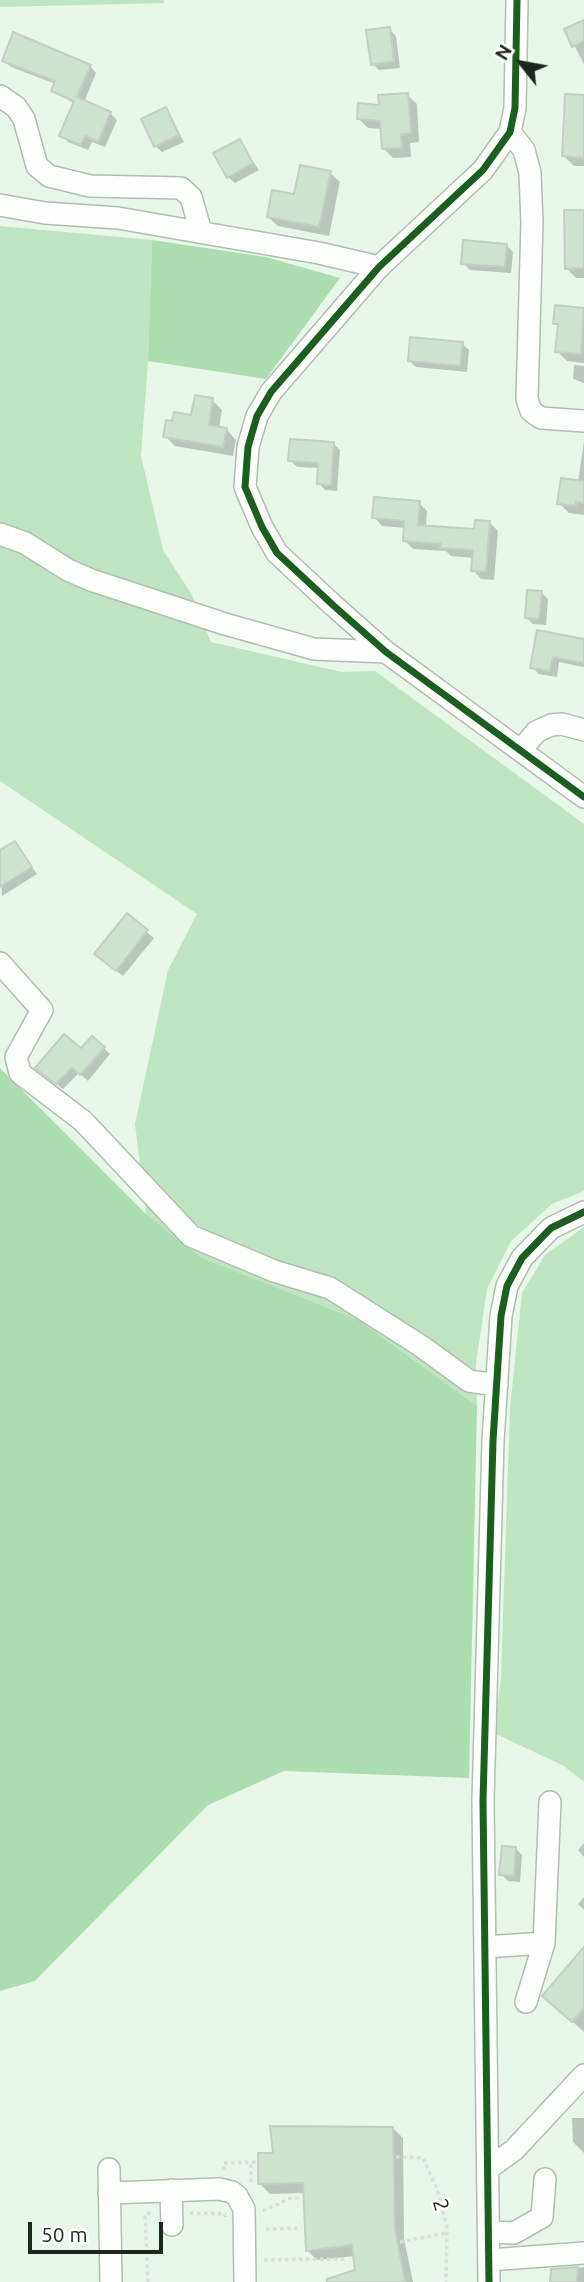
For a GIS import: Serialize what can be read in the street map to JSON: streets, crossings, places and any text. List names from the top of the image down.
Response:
{
  "streets": {
    "path": ["2"]
  },
  "scale_bar": "50 m",
  "north": "top left"
}
